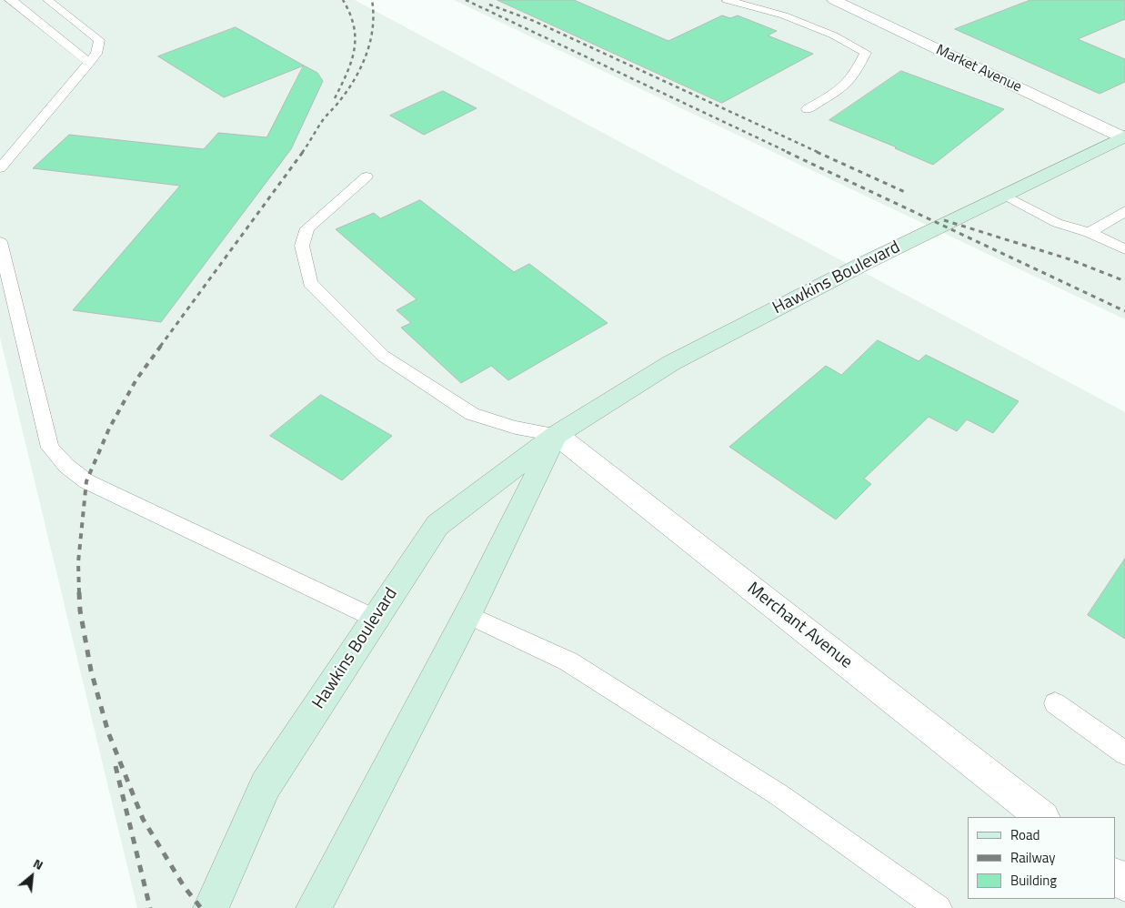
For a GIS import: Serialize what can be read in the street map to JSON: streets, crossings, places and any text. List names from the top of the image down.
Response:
{
  "streets": {
    "main road": ["Hawkins Boulevard"],
    "street": ["Market Avenue", "Merchant Avenue"]
  },
  "crossings": [
    ["Market Avenue", "Hawkins Boulevard"],
    ["Hawkins Boulevard", "Merchant Avenue"]
  ],
  "legend": ["Road", "Railway", "Building"],
  "north": "top right"
}
